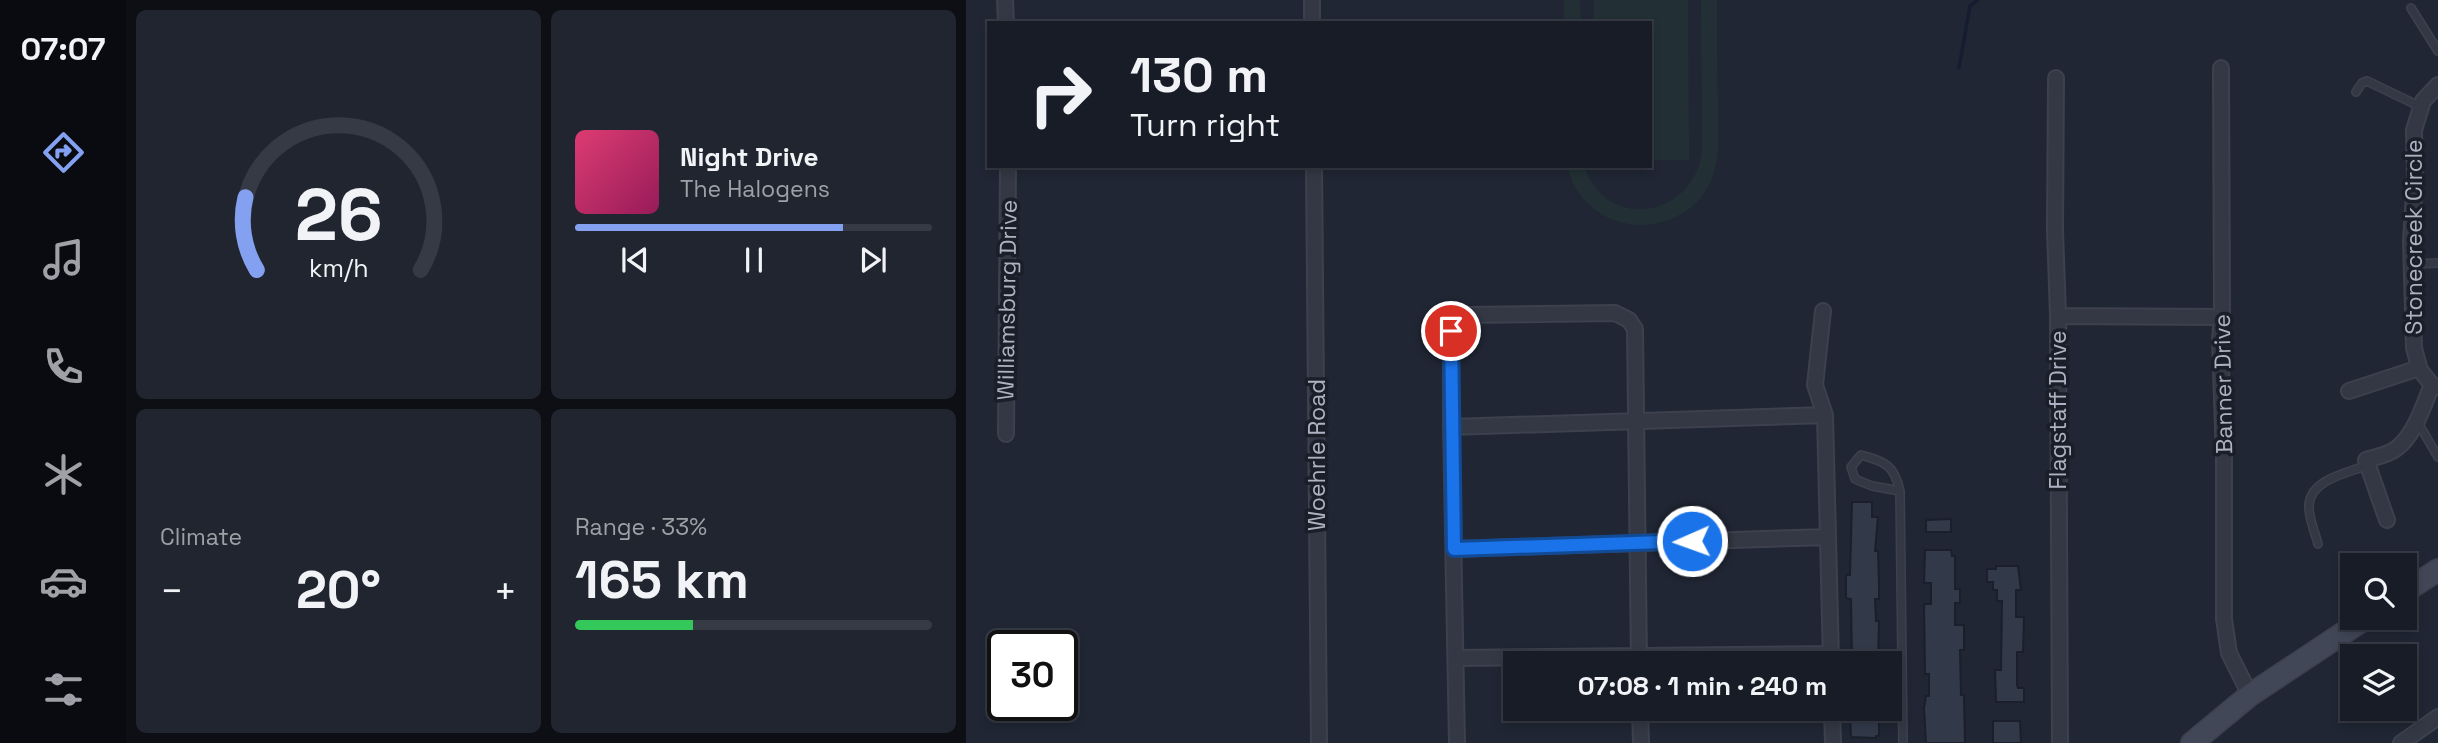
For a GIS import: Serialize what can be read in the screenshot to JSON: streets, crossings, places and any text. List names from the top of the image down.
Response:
{
  "streets": {
    "street": [
      "Stonecreek Circle",
      "Williamsburg Drive",
      "Banner Drive",
      "Flagstaff Drive",
      "Woehrle Road"
    ]
  },
  "page": {
    "tabs": "07:07",
    "turn": ["130 m", "Turn right"],
    "song": ["Night Drive", "The Halogens"],
    "tile": [
      "Climate",
      ["Range · 33%", "165 km"]
    ],
    "heat": ["−", "20°", "+"],
    "limit": "30",
    "trip": "07:08 · 1 min · 240 m",
    "gauge": ["26", "km/h"]
  }
}
